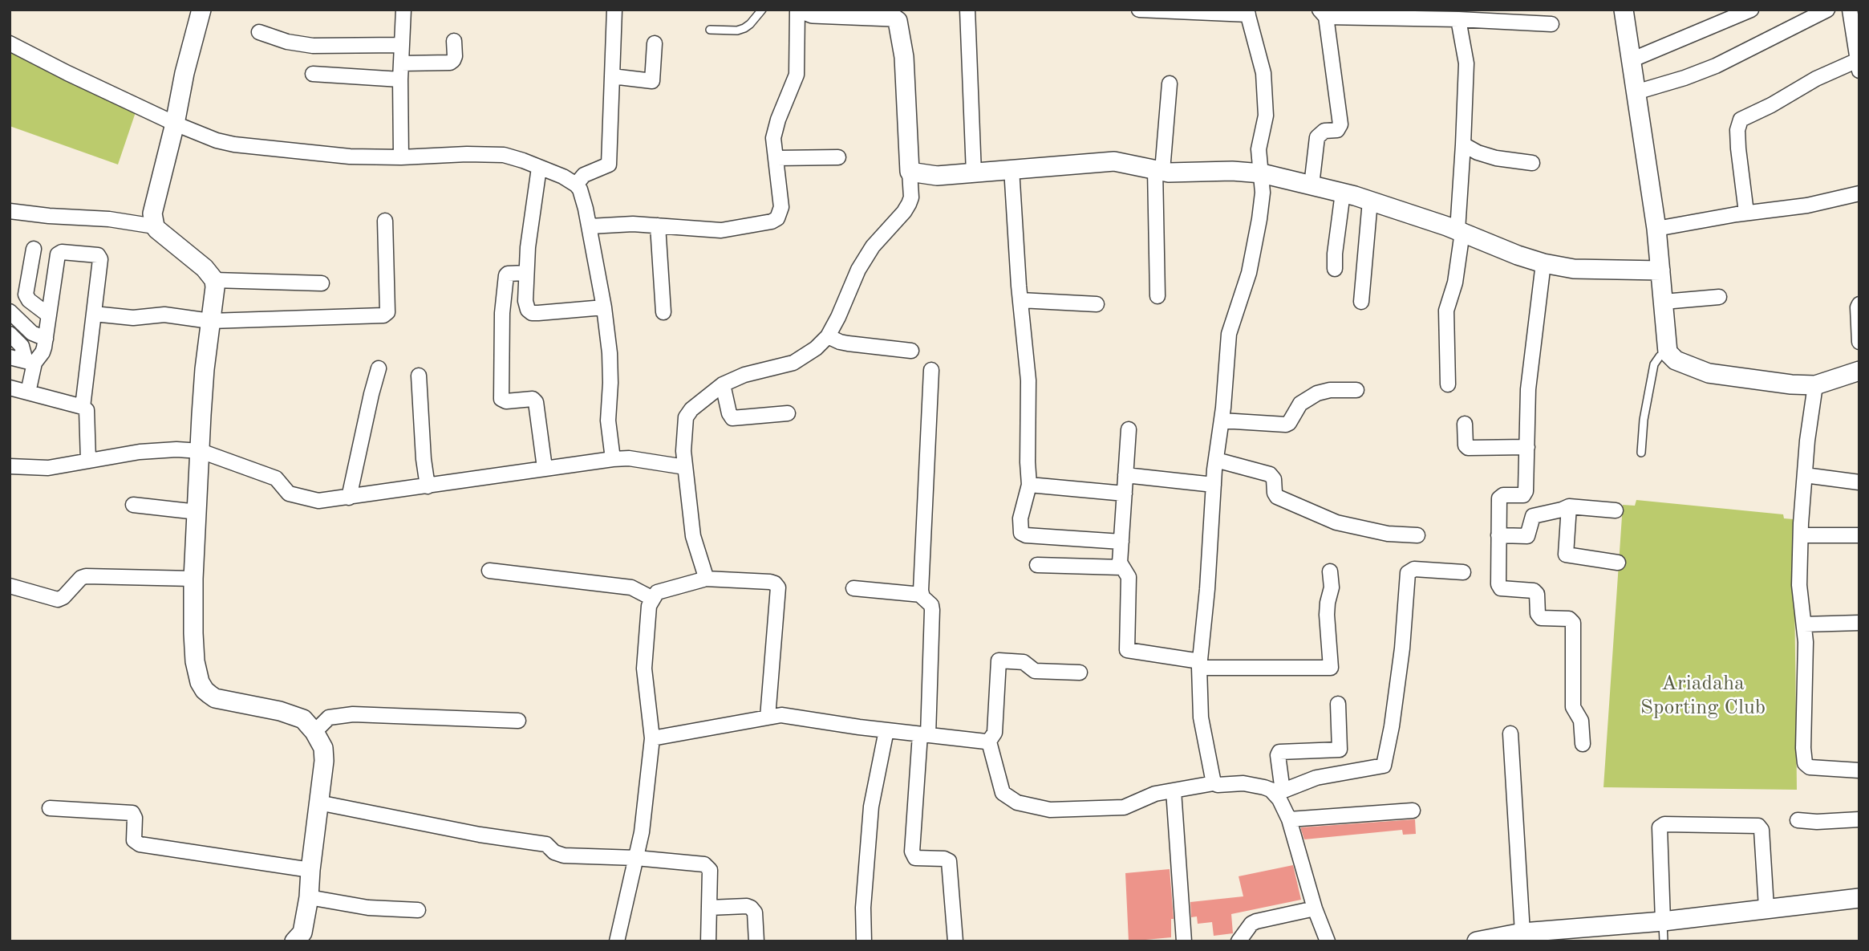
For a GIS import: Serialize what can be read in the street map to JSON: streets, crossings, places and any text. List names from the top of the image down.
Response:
{
  "parks": ["Ariadaha Sporting Club"]
}
